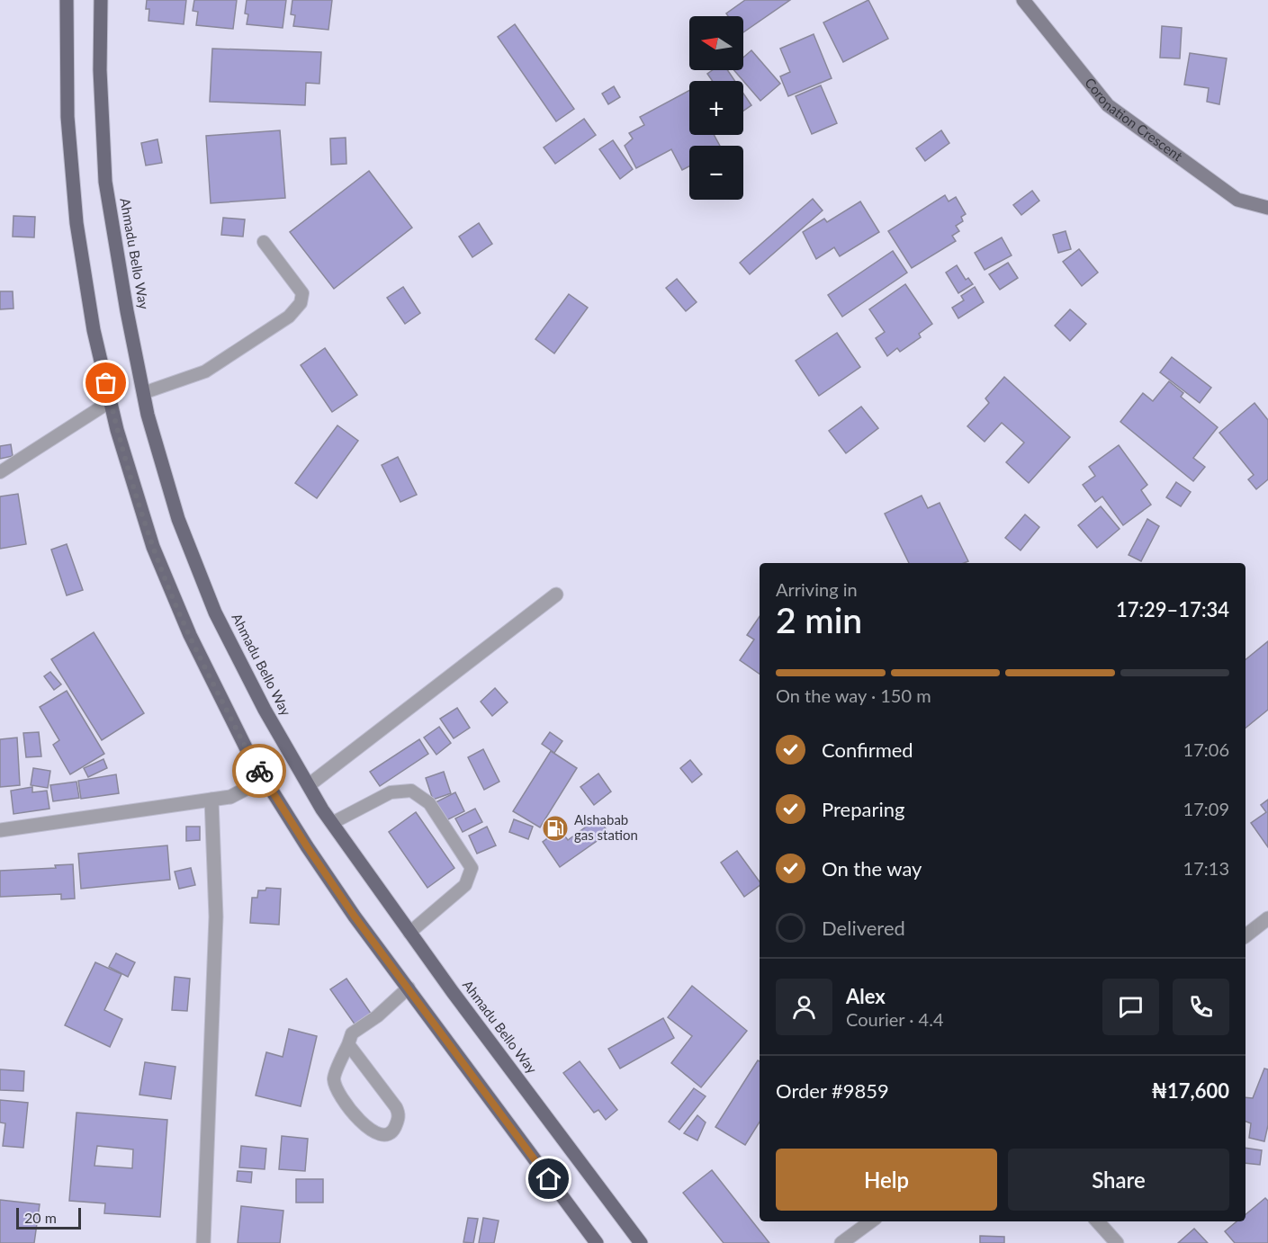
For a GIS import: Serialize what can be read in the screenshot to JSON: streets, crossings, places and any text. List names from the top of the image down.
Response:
{
  "streets": {
    "main road": ["Coronation Crescent", "Ahmadu Bello Way"]
  },
  "places": {
    "fuel station": ["Alshabab gas station"]
  },
  "scale_bar": "20 m",
  "north": "left",
  "page": {
    "map_buttons": ["+", "−"],
    "heading": ["2 min", "Arriving in", "17:29–17:34"],
    "panel": [
      "Alex",
      "Courier · 4.4",
      "Order #9859",
      "₦17,600"
    ],
    "bar": "On the way · 150 m",
    "list": [
      ["Confirmed", "17:06"],
      ["Preparing", "17:09"],
      ["On the way", "17:13"],
      "Delivered"
    ],
    "buttons": ["Help", "Share"],
    "scale": "20 m"
  }
}
